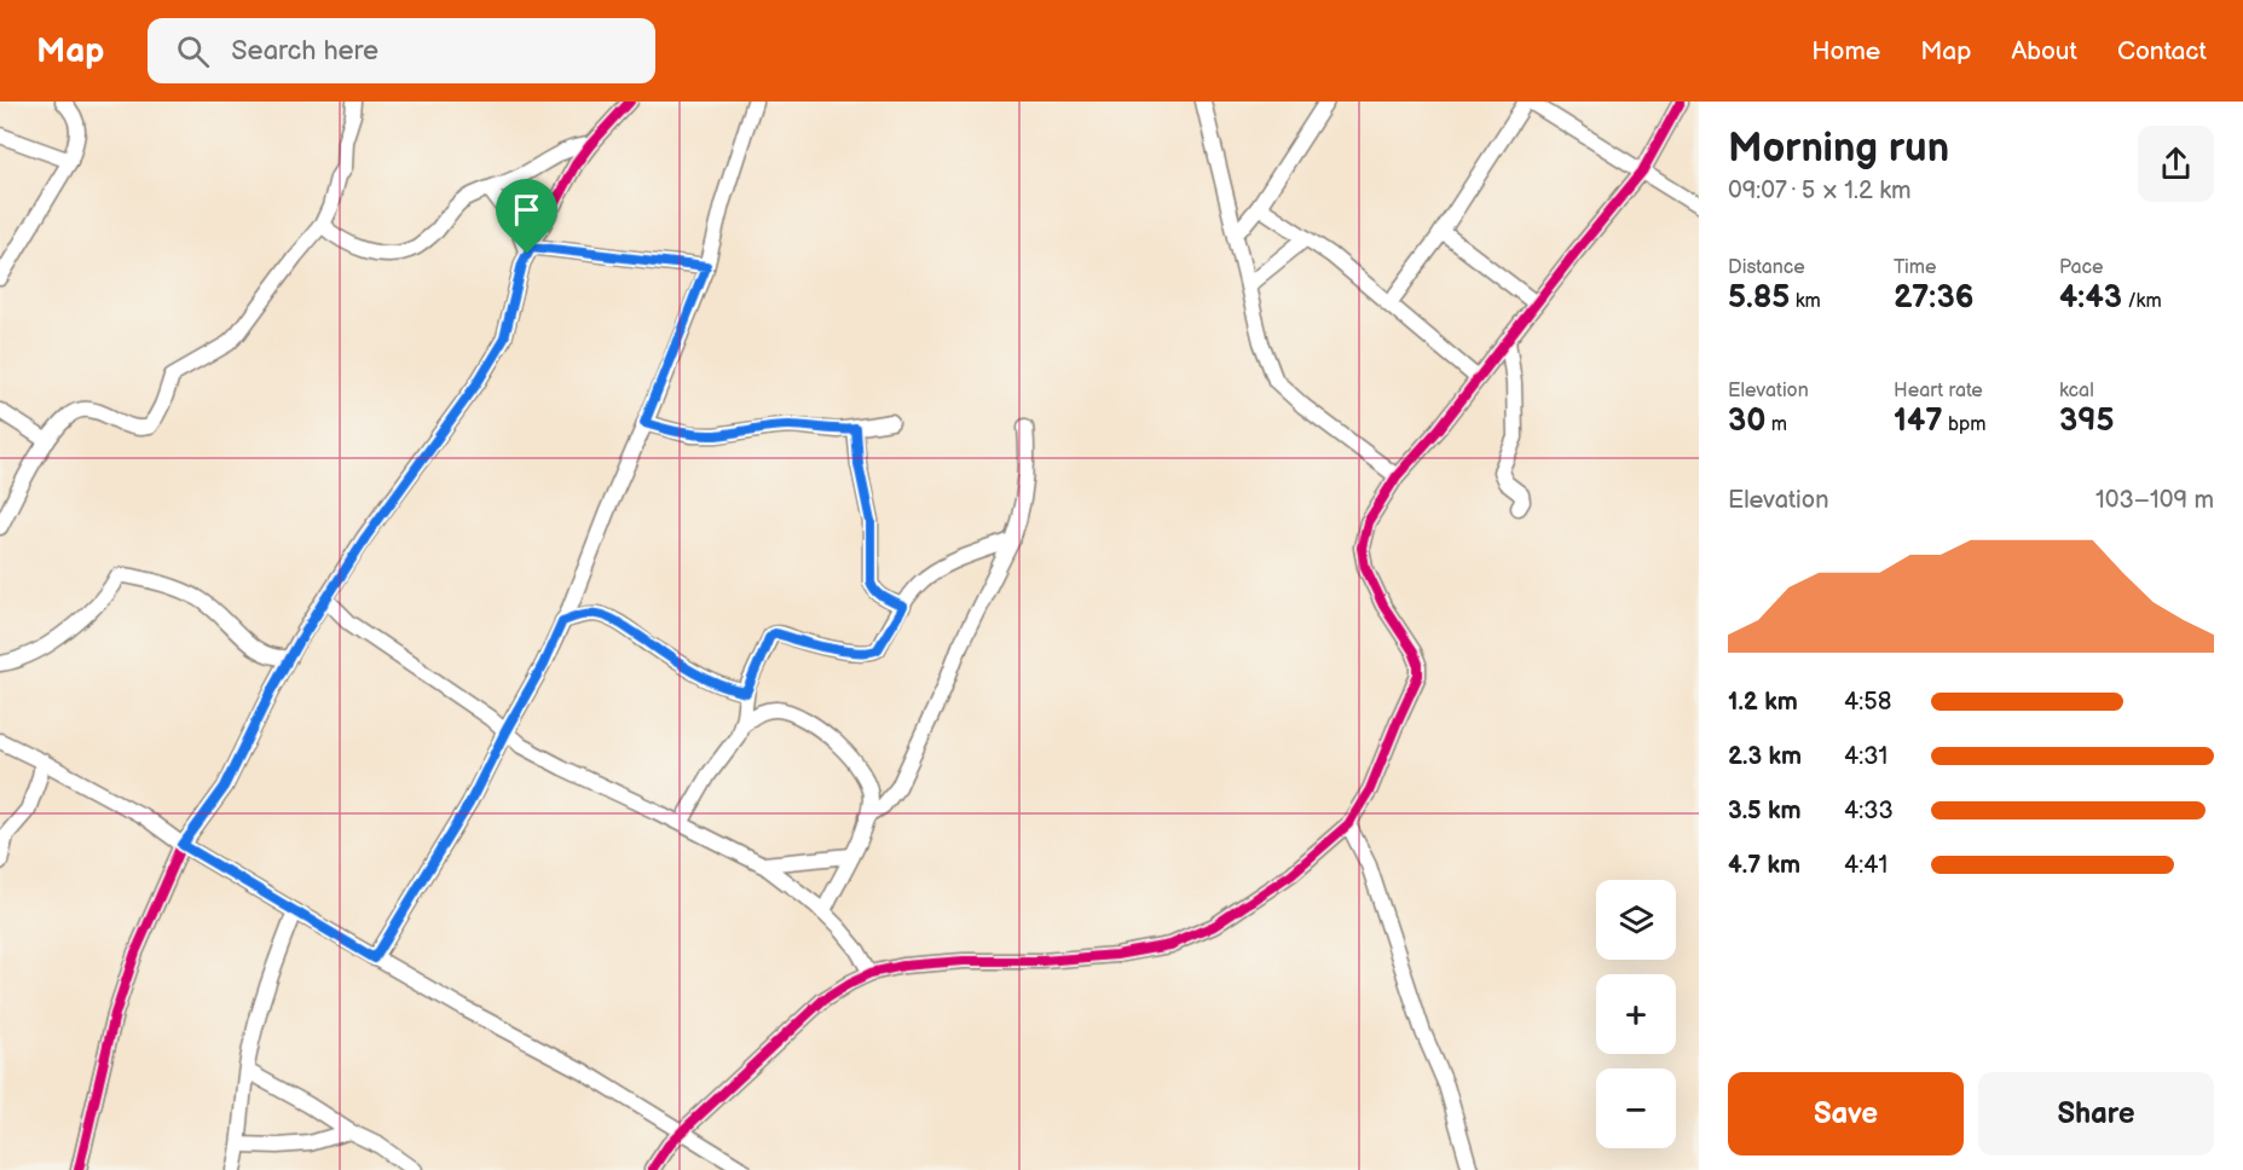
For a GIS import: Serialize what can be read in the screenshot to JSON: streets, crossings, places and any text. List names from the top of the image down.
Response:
{
  "page": {
    "header": "Map",
    "search": "Search here",
    "nav": [
      "Home",
      "Map",
      "About",
      "Contact"
    ],
    "heading": ["Morning run", "09:07 · 5 × 1.2 km"],
    "stats": [
      ["Distance", "5.85 km"],
      ["Time", "27:36"],
      ["Pace", "4:43 /km"],
      ["Elevation", "30 m"],
      ["Heart rate", "147 bpm"],
      ["kcal", "395"]
    ],
    "chart": ["Elevation", "103–109 m"],
    "list": [
      {
        "name": "1.2 km",
        "note": "4:58"
      },
      {
        "name": "2.3 km",
        "note": "4:31"
      },
      {
        "name": "3.5 km",
        "note": "4:33"
      },
      {
        "name": "4.7 km",
        "note": "4:41"
      }
    ],
    "map_buttons": ["+", "−"],
    "buttons": ["Save", "Share"]
  }
}
